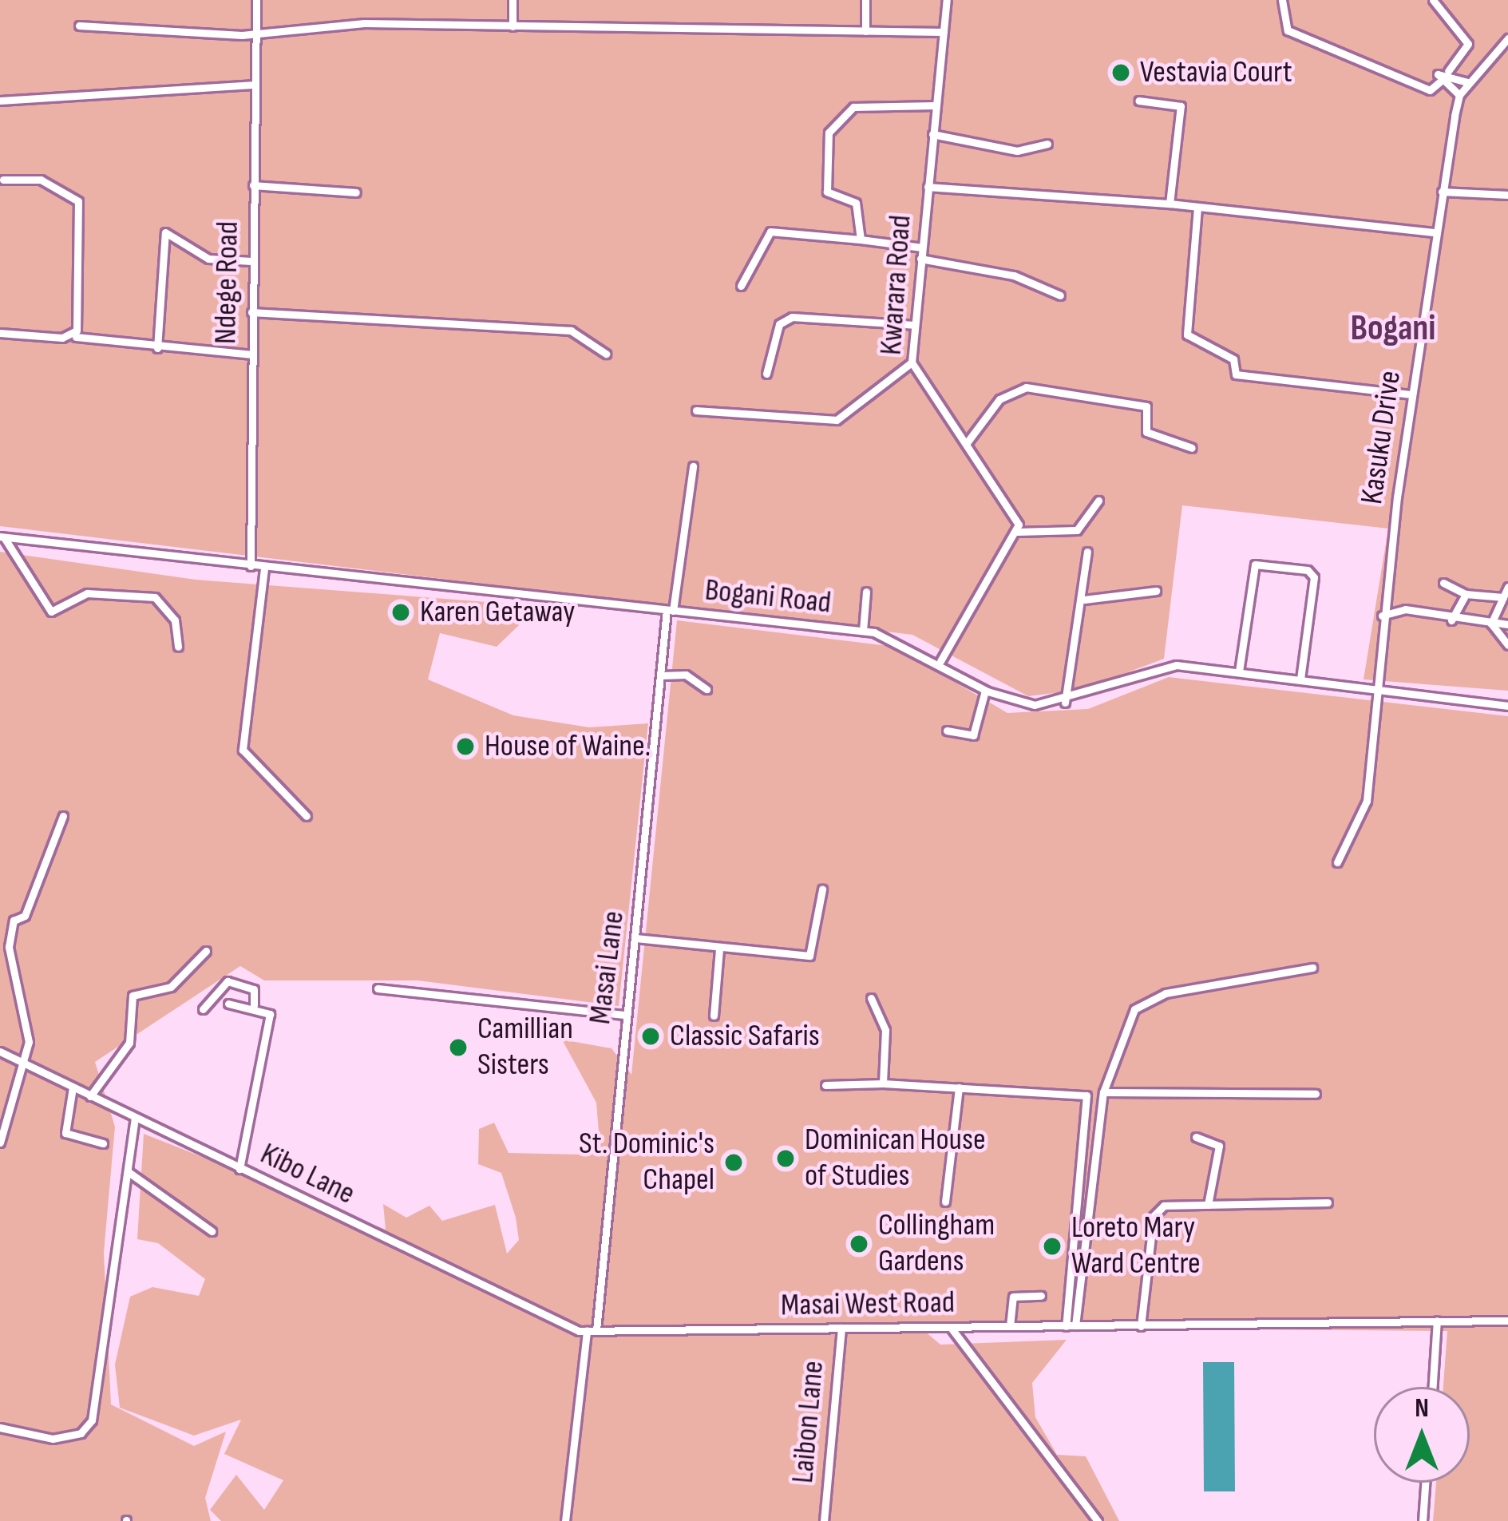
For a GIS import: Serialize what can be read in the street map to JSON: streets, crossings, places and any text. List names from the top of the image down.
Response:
{
  "streets": {
    "street": [
      "Ndege Road",
      "Kwarara Road",
      "Kasuku Drive",
      "Bogani Road",
      "Masai Lane",
      "Kibo Lane",
      "Masai West Road",
      "Laibon Lane"
    ]
  },
  "crossings": [
    ["Ndege Road", "Bogani Road"],
    ["Kasuku Drive", "Bogani Road"],
    ["Bogani Road", "Masai Lane"],
    ["Masai Lane", "Kibo Lane"],
    ["Masai Lane", "Masai West Road"],
    ["Kibo Lane", "Masai West Road"],
    ["Masai West Road", "Laibon Lane"]
  ],
  "districts": ["Bogani"],
  "places": [
    "Vestavia Court",
    "Karen Getaway",
    "House of Waine.",
    "Classic Safaris",
    "Camillian Sisters",
    "Dominican House of Studies",
    "St. Dominic's Chapel",
    "Collingham Gardens",
    "Loreto Mary Ward Centre"
  ],
  "north": "top"
}
